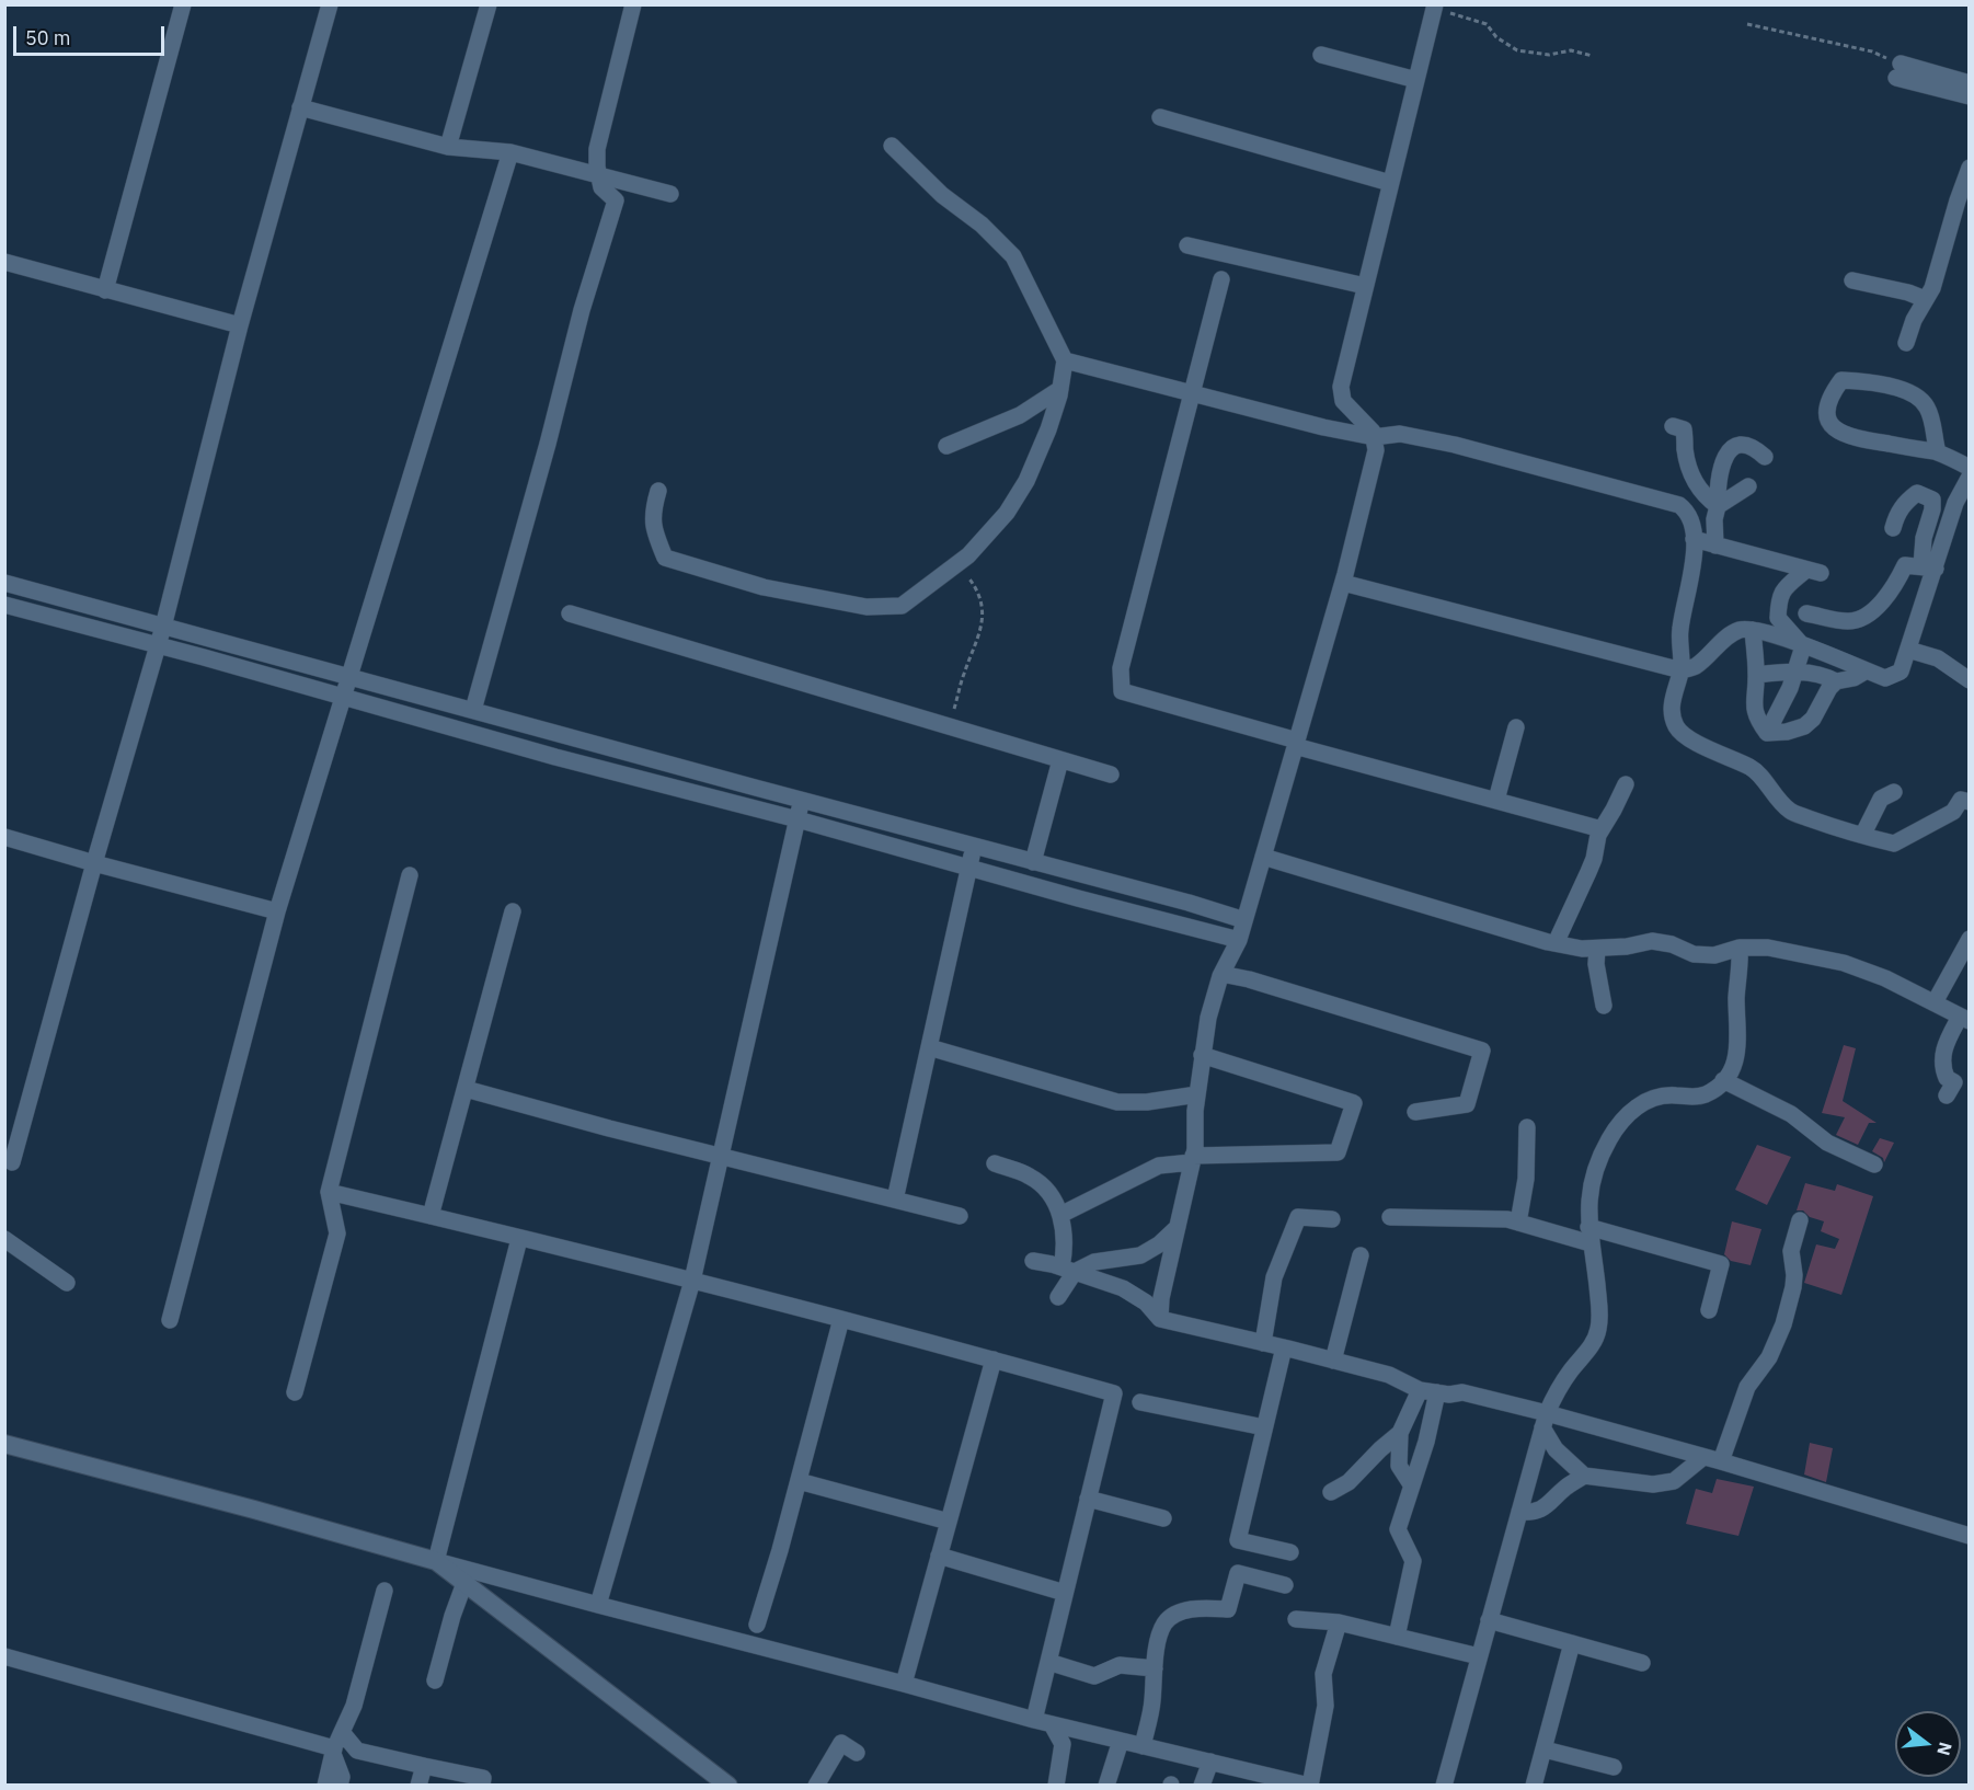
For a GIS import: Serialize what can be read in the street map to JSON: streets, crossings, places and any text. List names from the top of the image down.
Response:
{
  "scale_bar": "50 m",
  "north": "right"
}
